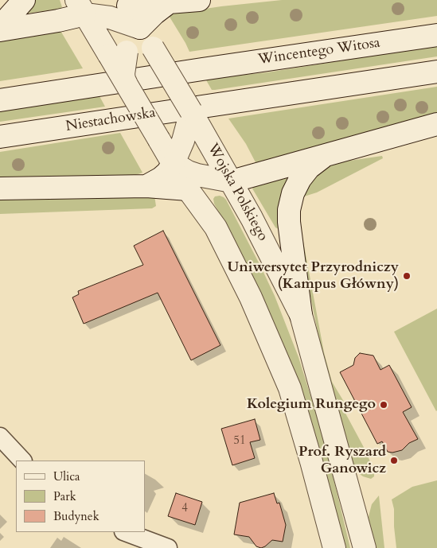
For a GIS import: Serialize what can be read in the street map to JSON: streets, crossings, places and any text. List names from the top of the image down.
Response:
{
  "streets": {
    "main road": ["Wincentego Witosa", "Niestachowska", "Wojska Polskiego"]
  },
  "places": ["Uniwersytet Przyrodniczy (Kampus Główny)", "Kolegium Rungego", "Prof. Ryszard Ganowicz"],
  "house_numbers": ["51", "4"],
  "legend": ["Ulica", "Park", "Budynek"]
}
